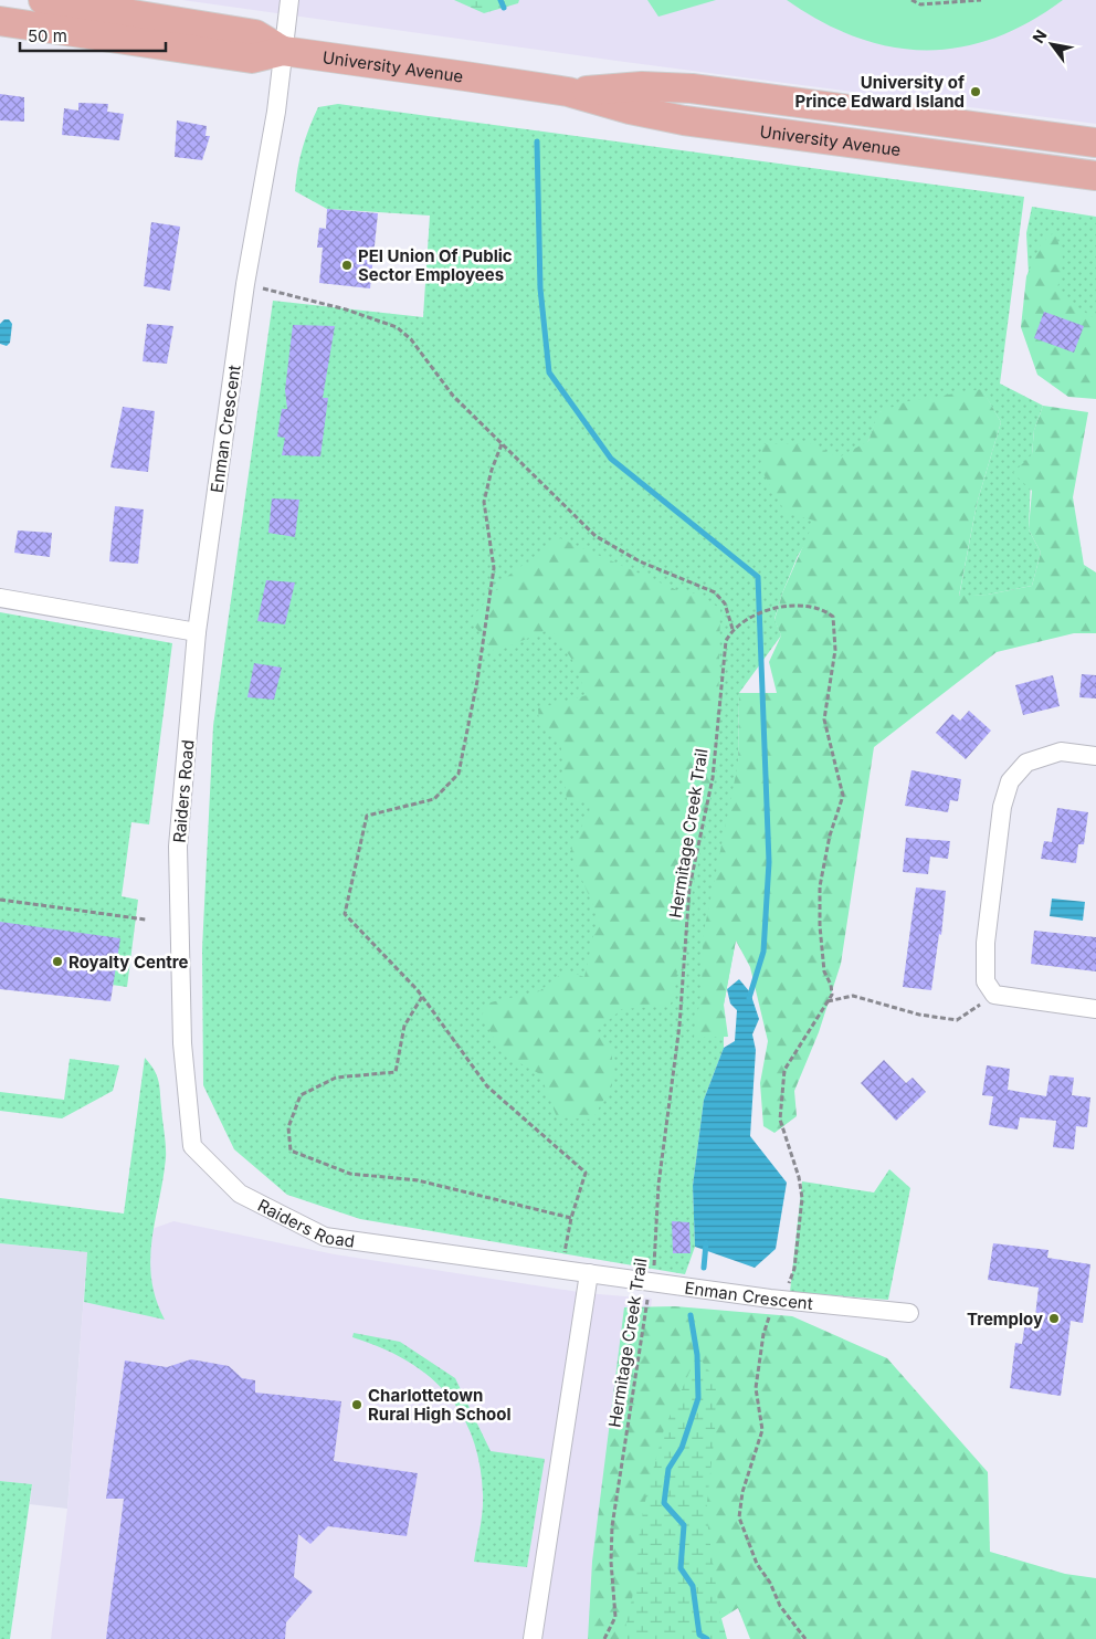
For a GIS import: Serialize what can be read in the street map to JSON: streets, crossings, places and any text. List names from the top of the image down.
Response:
{
  "streets": {
    "main road": ["University Avenue"],
    "street": ["Enman Crescent", "Raiders Road"],
    "path": ["Hermitage Creek Trail"]
  },
  "crossings": [
    ["University Avenue", "Enman Crescent"],
    ["Enman Crescent", "Raiders Road"]
  ],
  "places": [
    "University of Prince Edward Island",
    "PEI Union Of Public Sector Employees",
    "Royalty Centre",
    "Tremploy",
    "Charlottetown Rural High School"
  ],
  "scale_bar": "50 m",
  "north": "top left"
}
